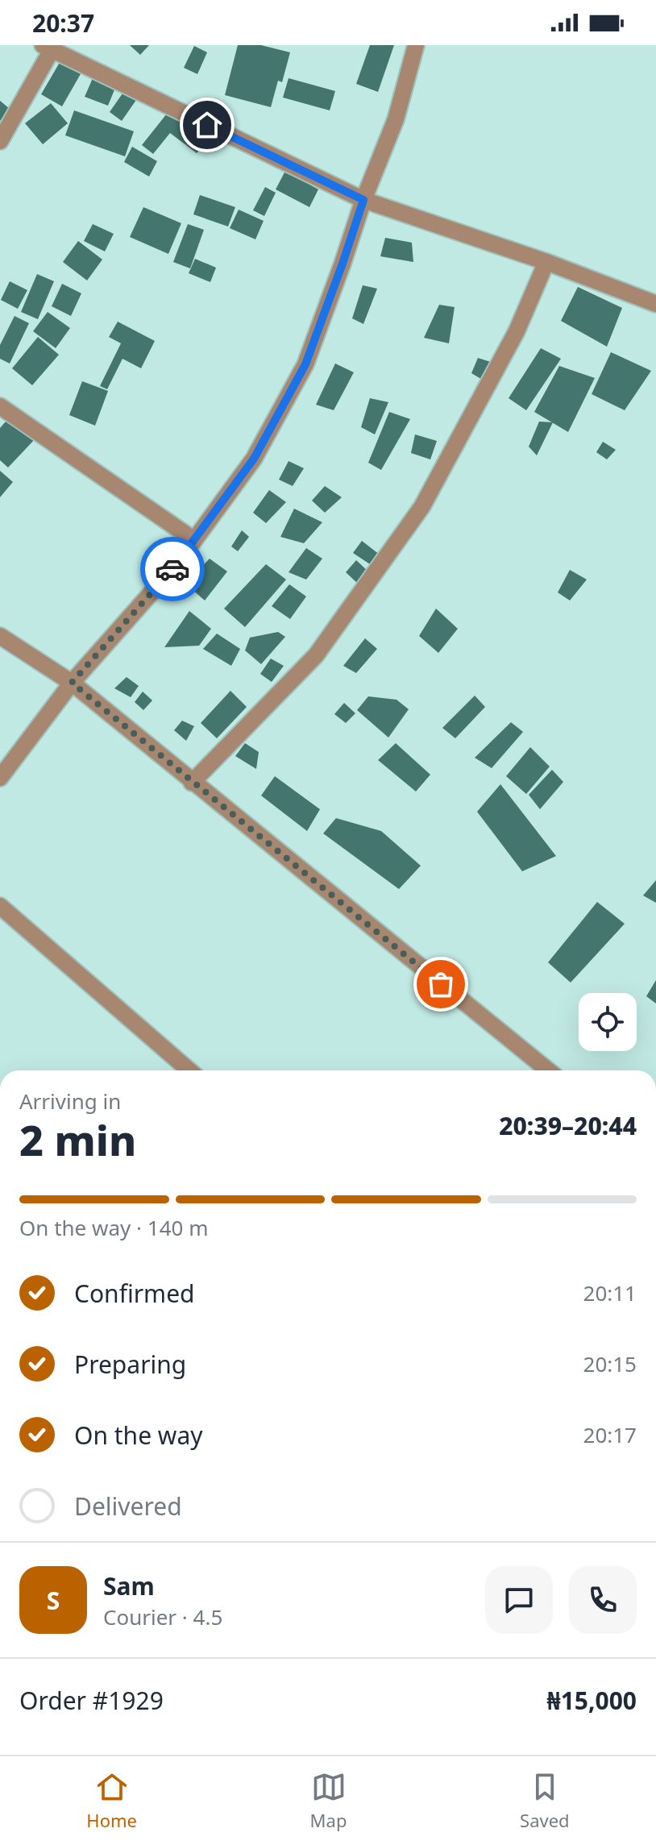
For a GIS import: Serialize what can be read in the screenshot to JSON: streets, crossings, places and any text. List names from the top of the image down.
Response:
{
  "page": {
    "status": "20:37",
    "heading": ["2 min", "Arriving in", "20:39–20:44"],
    "panel": [
      "Sam",
      "Courier · 4.5",
      "Order #1929",
      "₦15,000"
    ],
    "bar": "On the way · 140 m",
    "list": [
      ["Confirmed", "20:11"],
      ["Preparing", "20:15"],
      ["On the way", "20:17"],
      "Delivered"
    ],
    "round": "S",
    "tabs": ["Home", "Map", "Saved"]
  }
}
